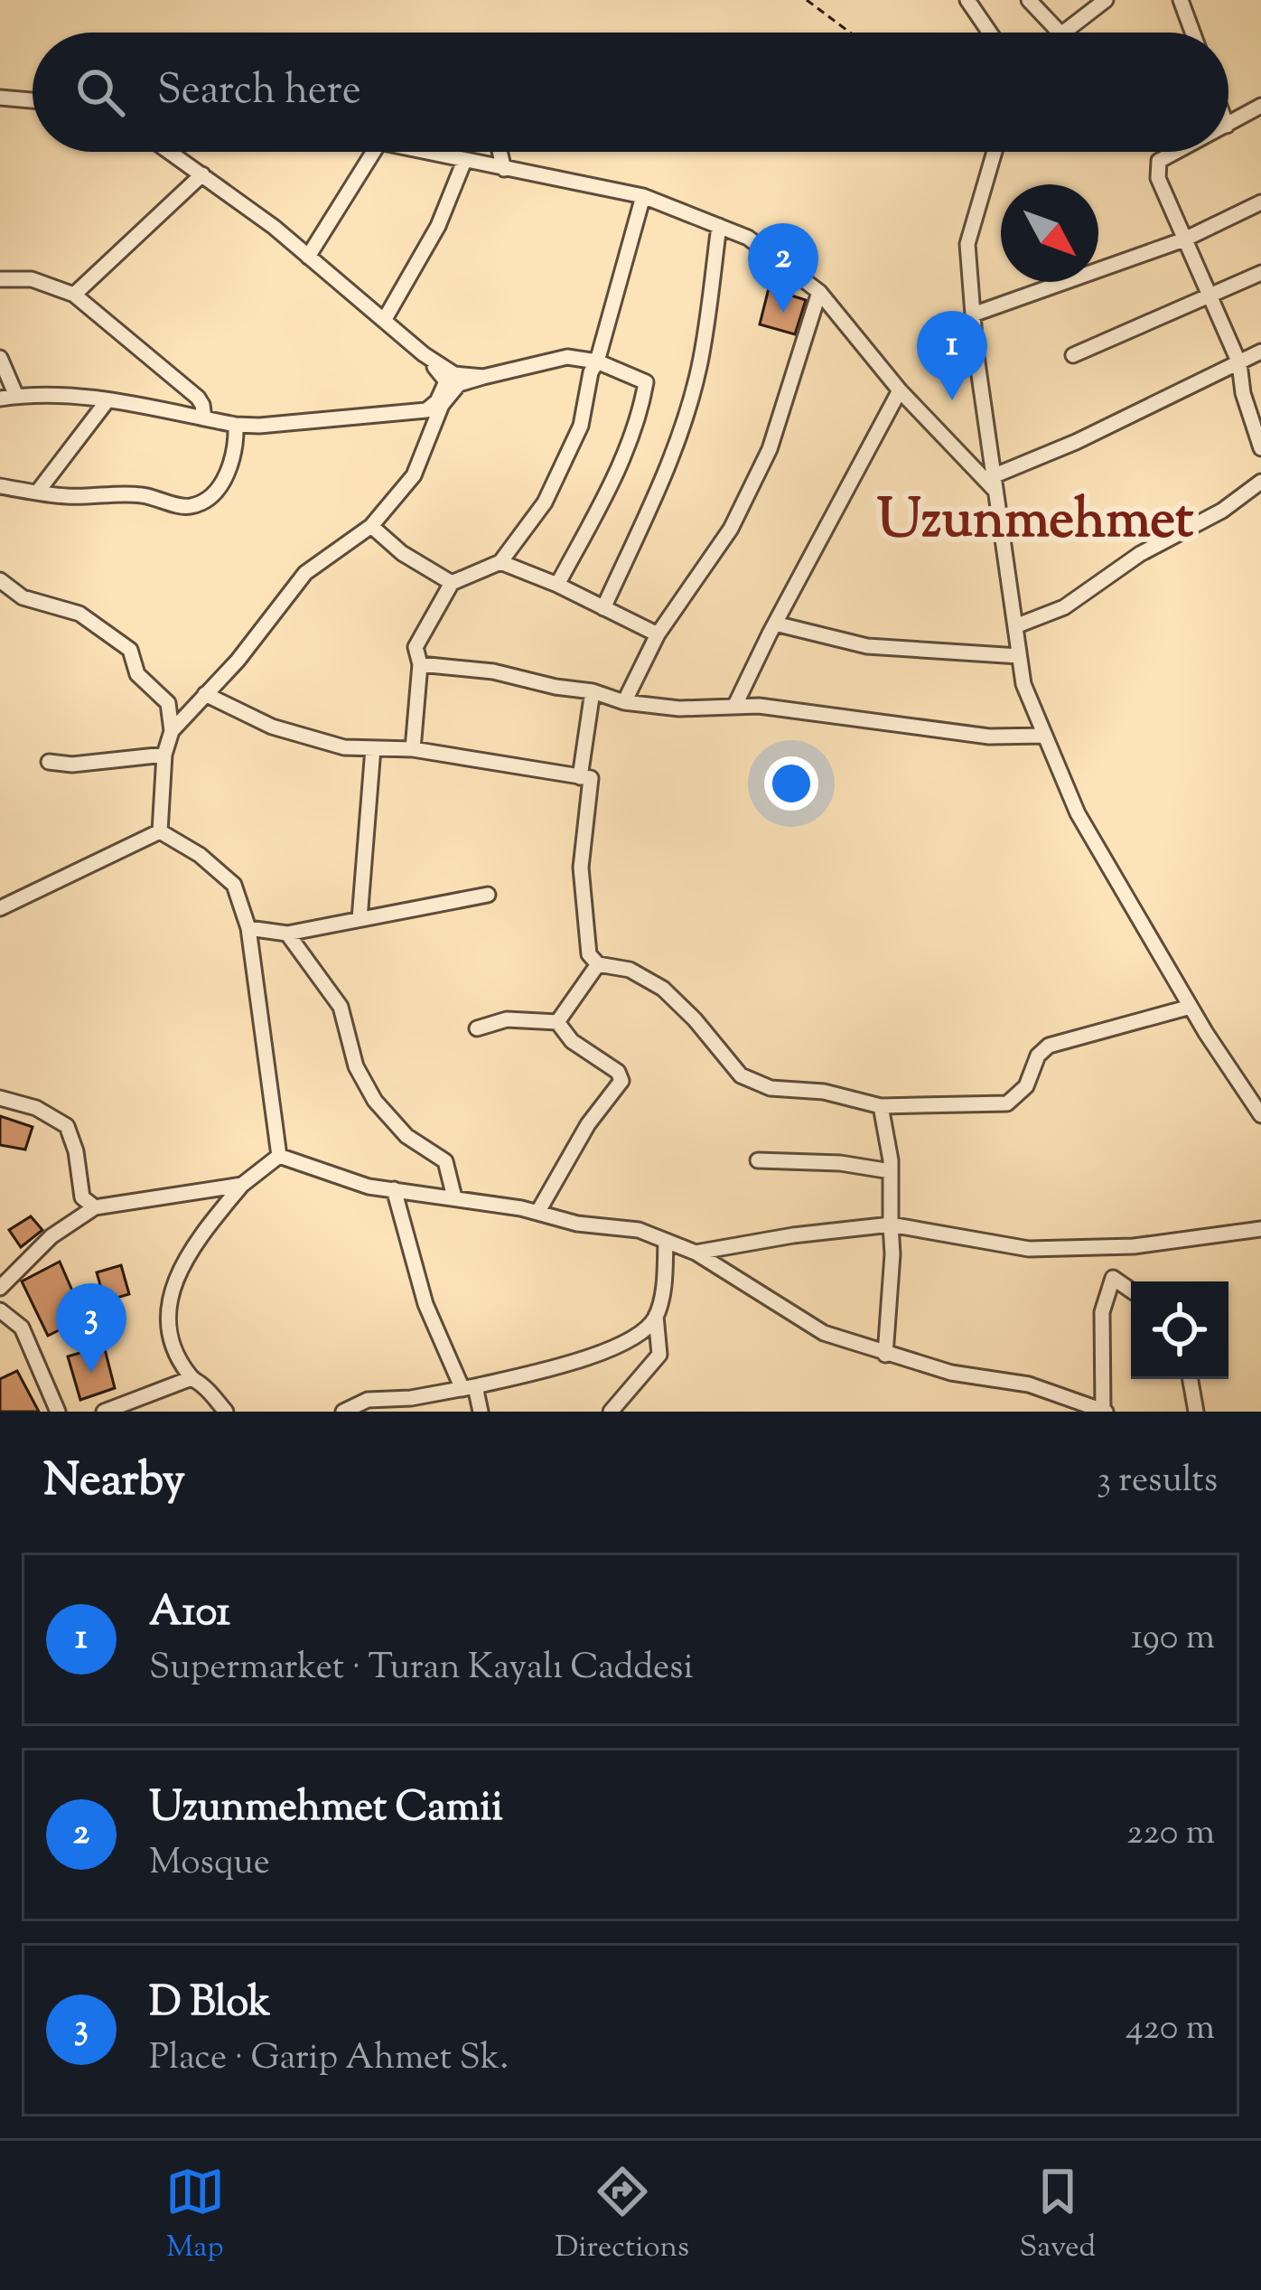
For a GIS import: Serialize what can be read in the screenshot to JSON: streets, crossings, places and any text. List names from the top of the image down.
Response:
{
  "districts": ["Uzunmehmet"],
  "north": "bottom right",
  "page": {
    "search": "Search here",
    "pins": ["2", "1", "3"],
    "heading": ["Nearby", "3 results"],
    "list": [
      {
        "mark": "1",
        "name": "A101",
        "note": "Supermarket · Turan Kayalı Caddesi",
        "value": "190 m"
      },
      {
        "mark": "2",
        "name": "Uzunmehmet Camii",
        "note": "Mosque",
        "value": "220 m"
      },
      {
        "mark": "3",
        "name": "D Blok",
        "note": "Place · Garip Ahmet Sk.",
        "value": "420 m"
      }
    ],
    "nav": ["Map", "Directions", "Saved"]
  }
}
